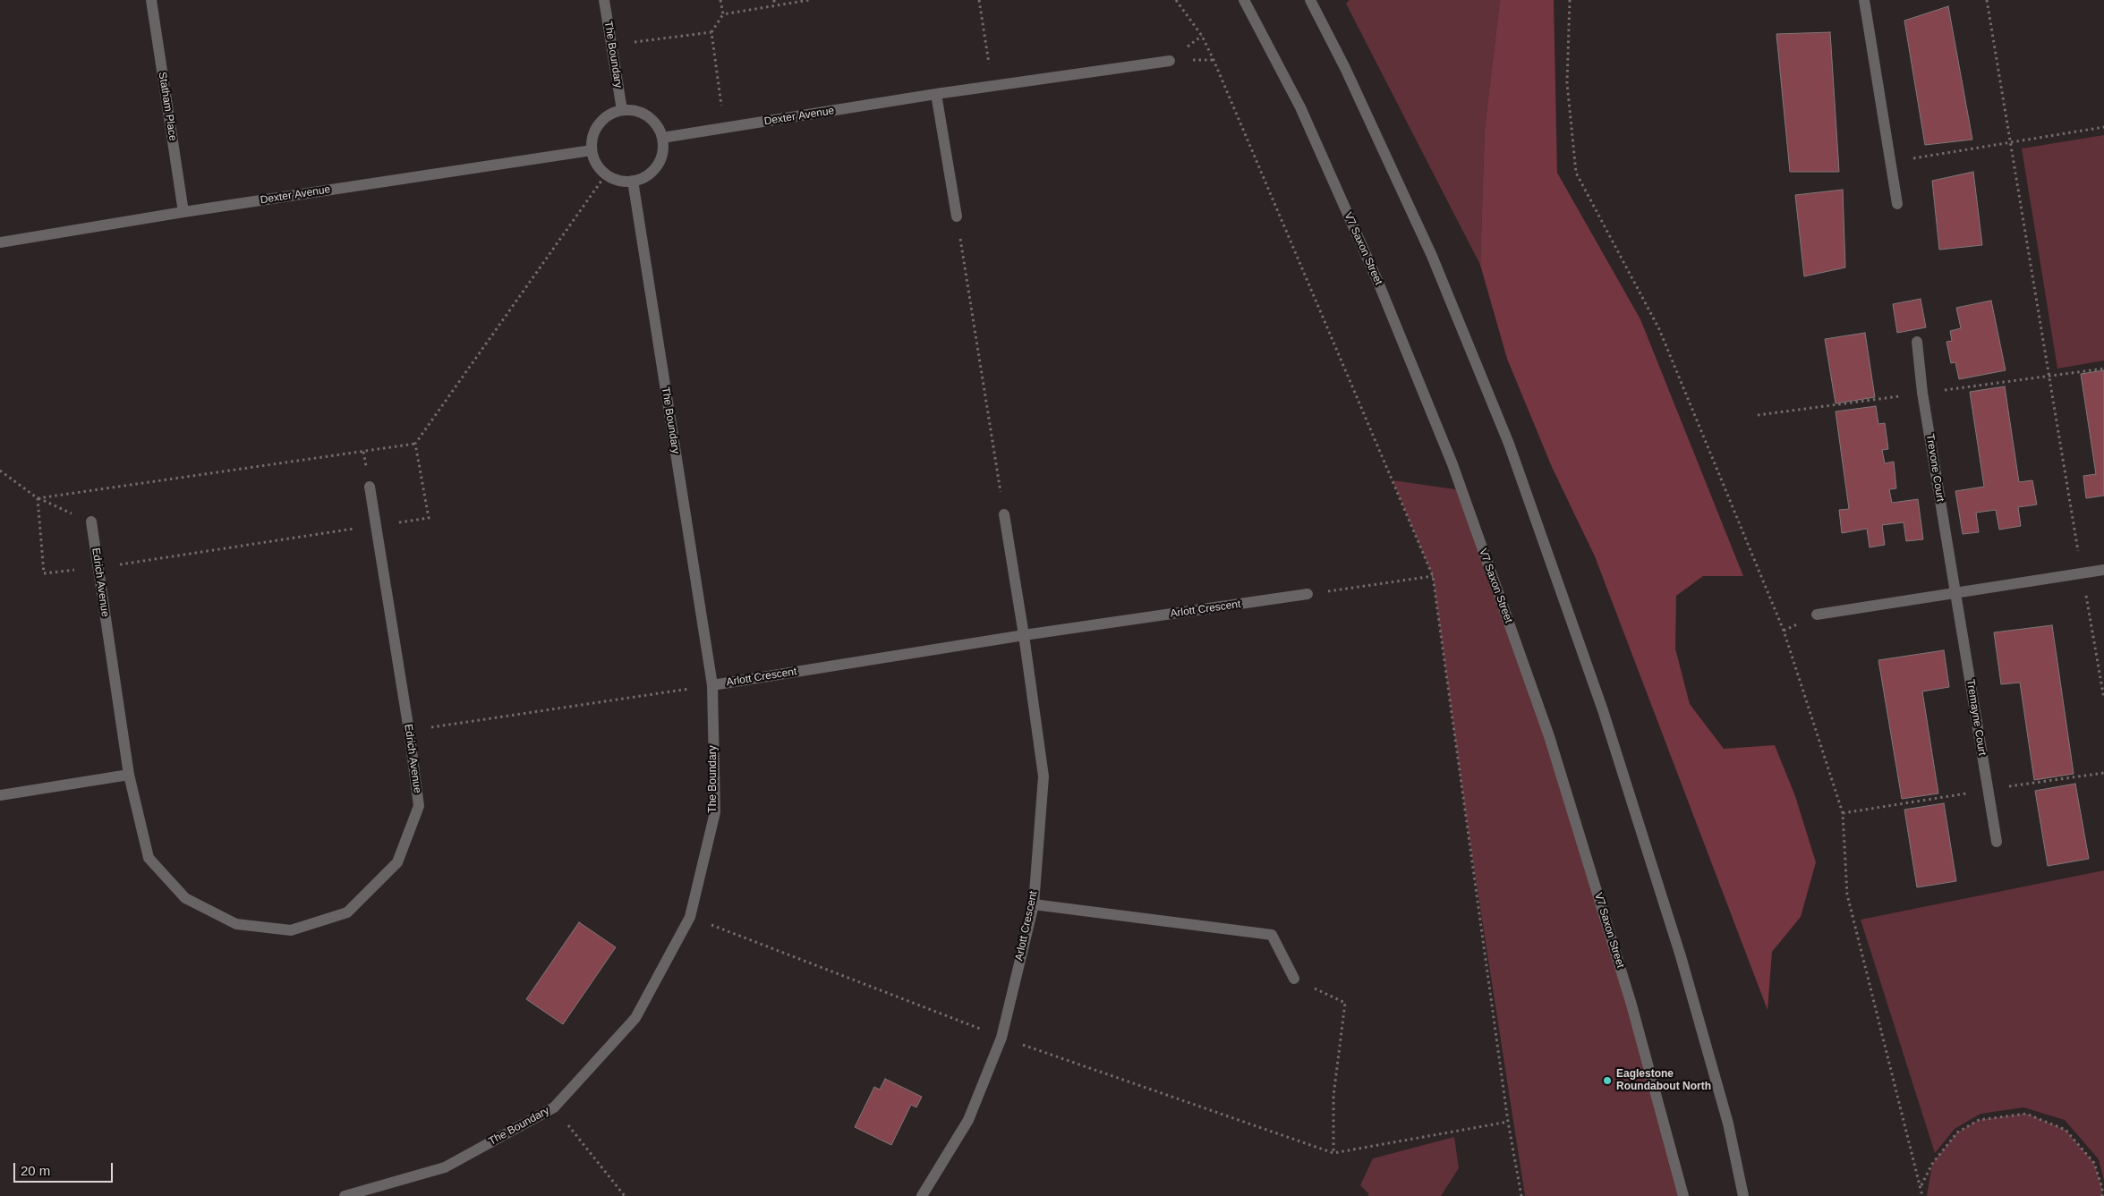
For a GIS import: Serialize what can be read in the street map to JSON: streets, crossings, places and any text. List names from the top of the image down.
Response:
{
  "streets": {
    "street": [
      "The Boundary",
      "Statham Place",
      "Dexter Avenue",
      "V7 Saxon Street",
      "Trevone Court",
      "Edrich Avenue",
      "Arlott Crescent",
      "Tremayne Court"
    ]
  },
  "crossings": [
    ["The Boundary", "Dexter Avenue"],
    ["The Boundary", "Arlott Crescent"],
    ["Statham Place", "Dexter Avenue"],
    ["Trevone Court", "Tremayne Court"]
  ],
  "places": ["Eaglestone Roundabout North"],
  "scale_bar": "20 m"
}
